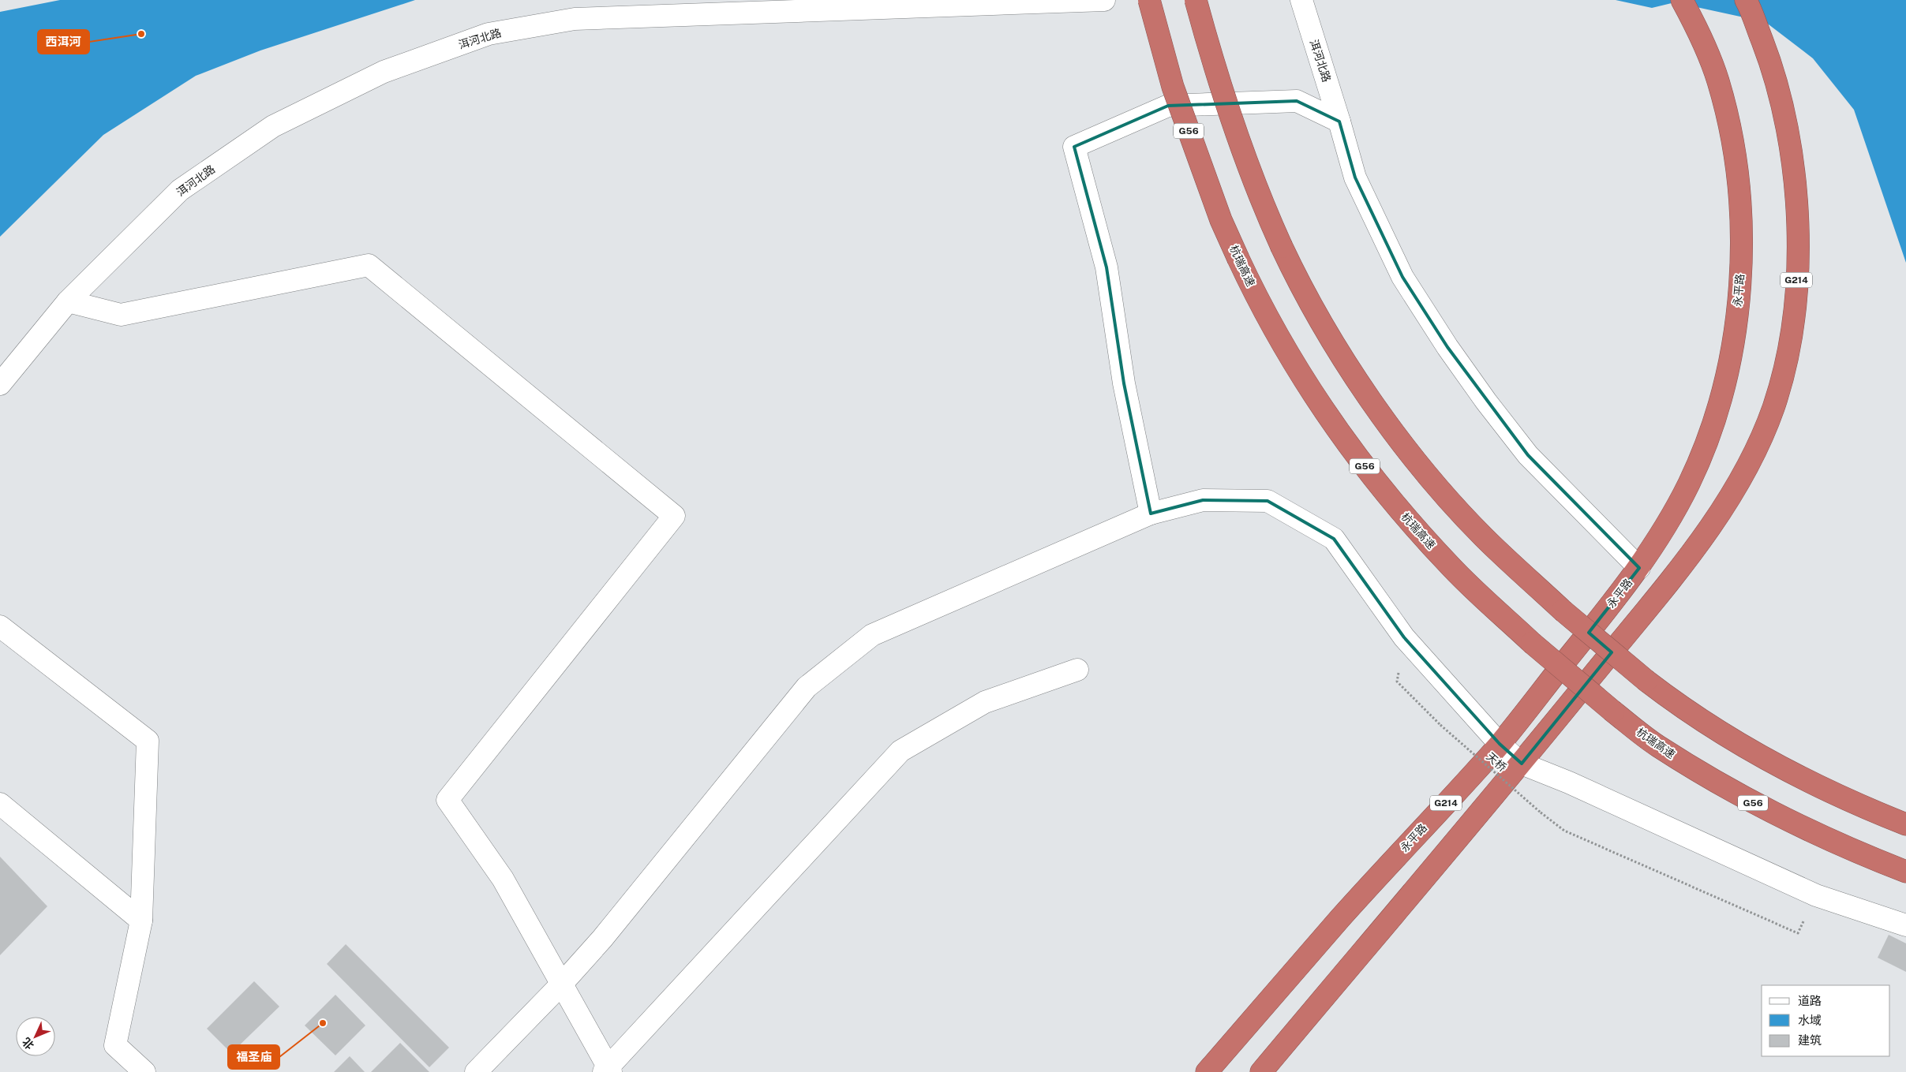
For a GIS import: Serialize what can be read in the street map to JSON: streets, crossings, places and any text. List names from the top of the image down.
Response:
{
  "streets": {
    "highway": [
      "G56",
      "杭瑞高速",
      "G214",
      "永平路"
    ],
    "street": ["洱河北路"],
    "path": ["天桥"]
  },
  "crossings": [
    ["洱河北路", "永平路"]
  ],
  "places": ["西洱河", "福圣庙"],
  "legend": ["道路", "水域", "建筑"],
  "north": "bottom left"
}
